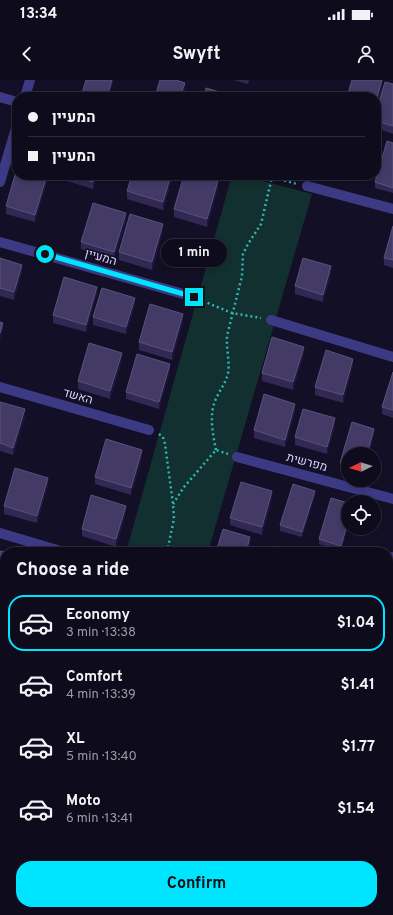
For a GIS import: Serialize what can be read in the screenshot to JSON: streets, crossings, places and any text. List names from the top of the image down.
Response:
{
  "streets": {
    "street": ["המעיין", "האשד", "מפרשית"]
  },
  "north": "left",
  "page": {
    "status": "13:34",
    "header": "Swyft",
    "banner": ["המעיין", "המעיין"],
    "bubble": "1 min",
    "heading": "Choose a ride",
    "list": [
      {
        "name": "Economy",
        "note": "3 min · 13:38",
        "value": "$1.04"
      },
      {
        "name": "Comfort",
        "note": "4 min · 13:39",
        "value": "$1.41"
      },
      {
        "name": "XL",
        "note": "5 min · 13:40",
        "value": "$1.77"
      },
      {
        "name": "Moto",
        "note": "6 min · 13:41",
        "value": "$1.54"
      }
    ],
    "buttons": "Confirm"
  }
}
